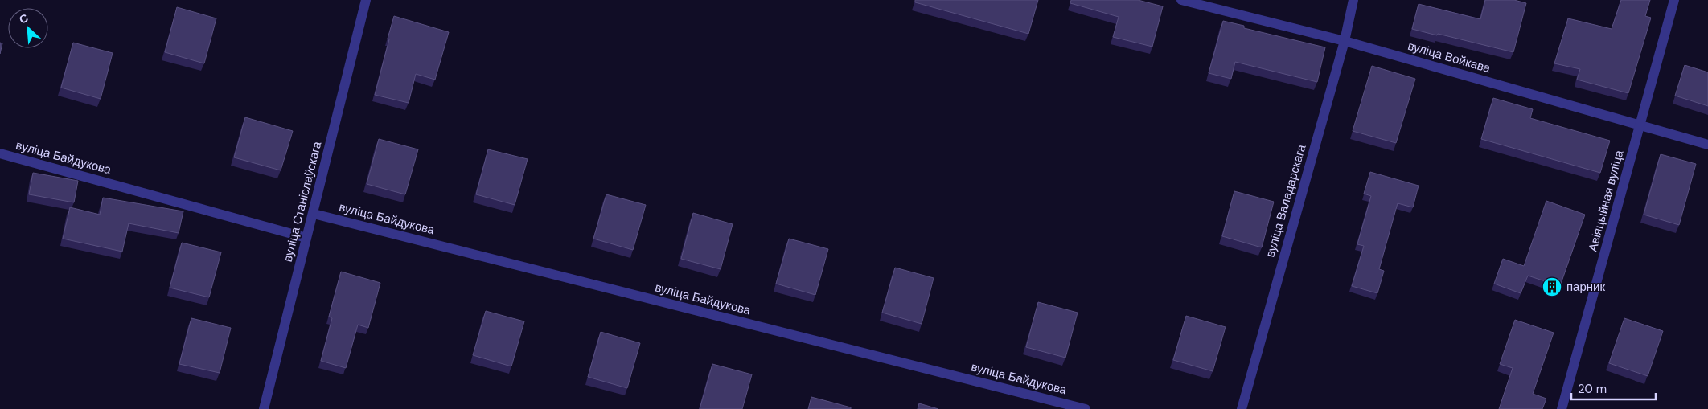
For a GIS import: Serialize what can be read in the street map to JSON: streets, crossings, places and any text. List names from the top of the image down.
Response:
{
  "streets": {
    "street": [
      "вуліца Войкава",
      "вуліца Байдукова",
      "вуліца Валадарскага",
      "Авіяцыйная вуліца",
      "вуліца Станіслаўскага"
    ]
  },
  "crossings": [
    ["вуліца Войкава", "вуліца Валадарскага"],
    ["вуліца Войкава", "Авіяцыйная вуліца"],
    ["вуліца Байдукова", "вуліца Станіслаўскага"]
  ],
  "places": {
    "building": ["парник"]
  },
  "scale_bar": "20 m",
  "north": "top left"
}
